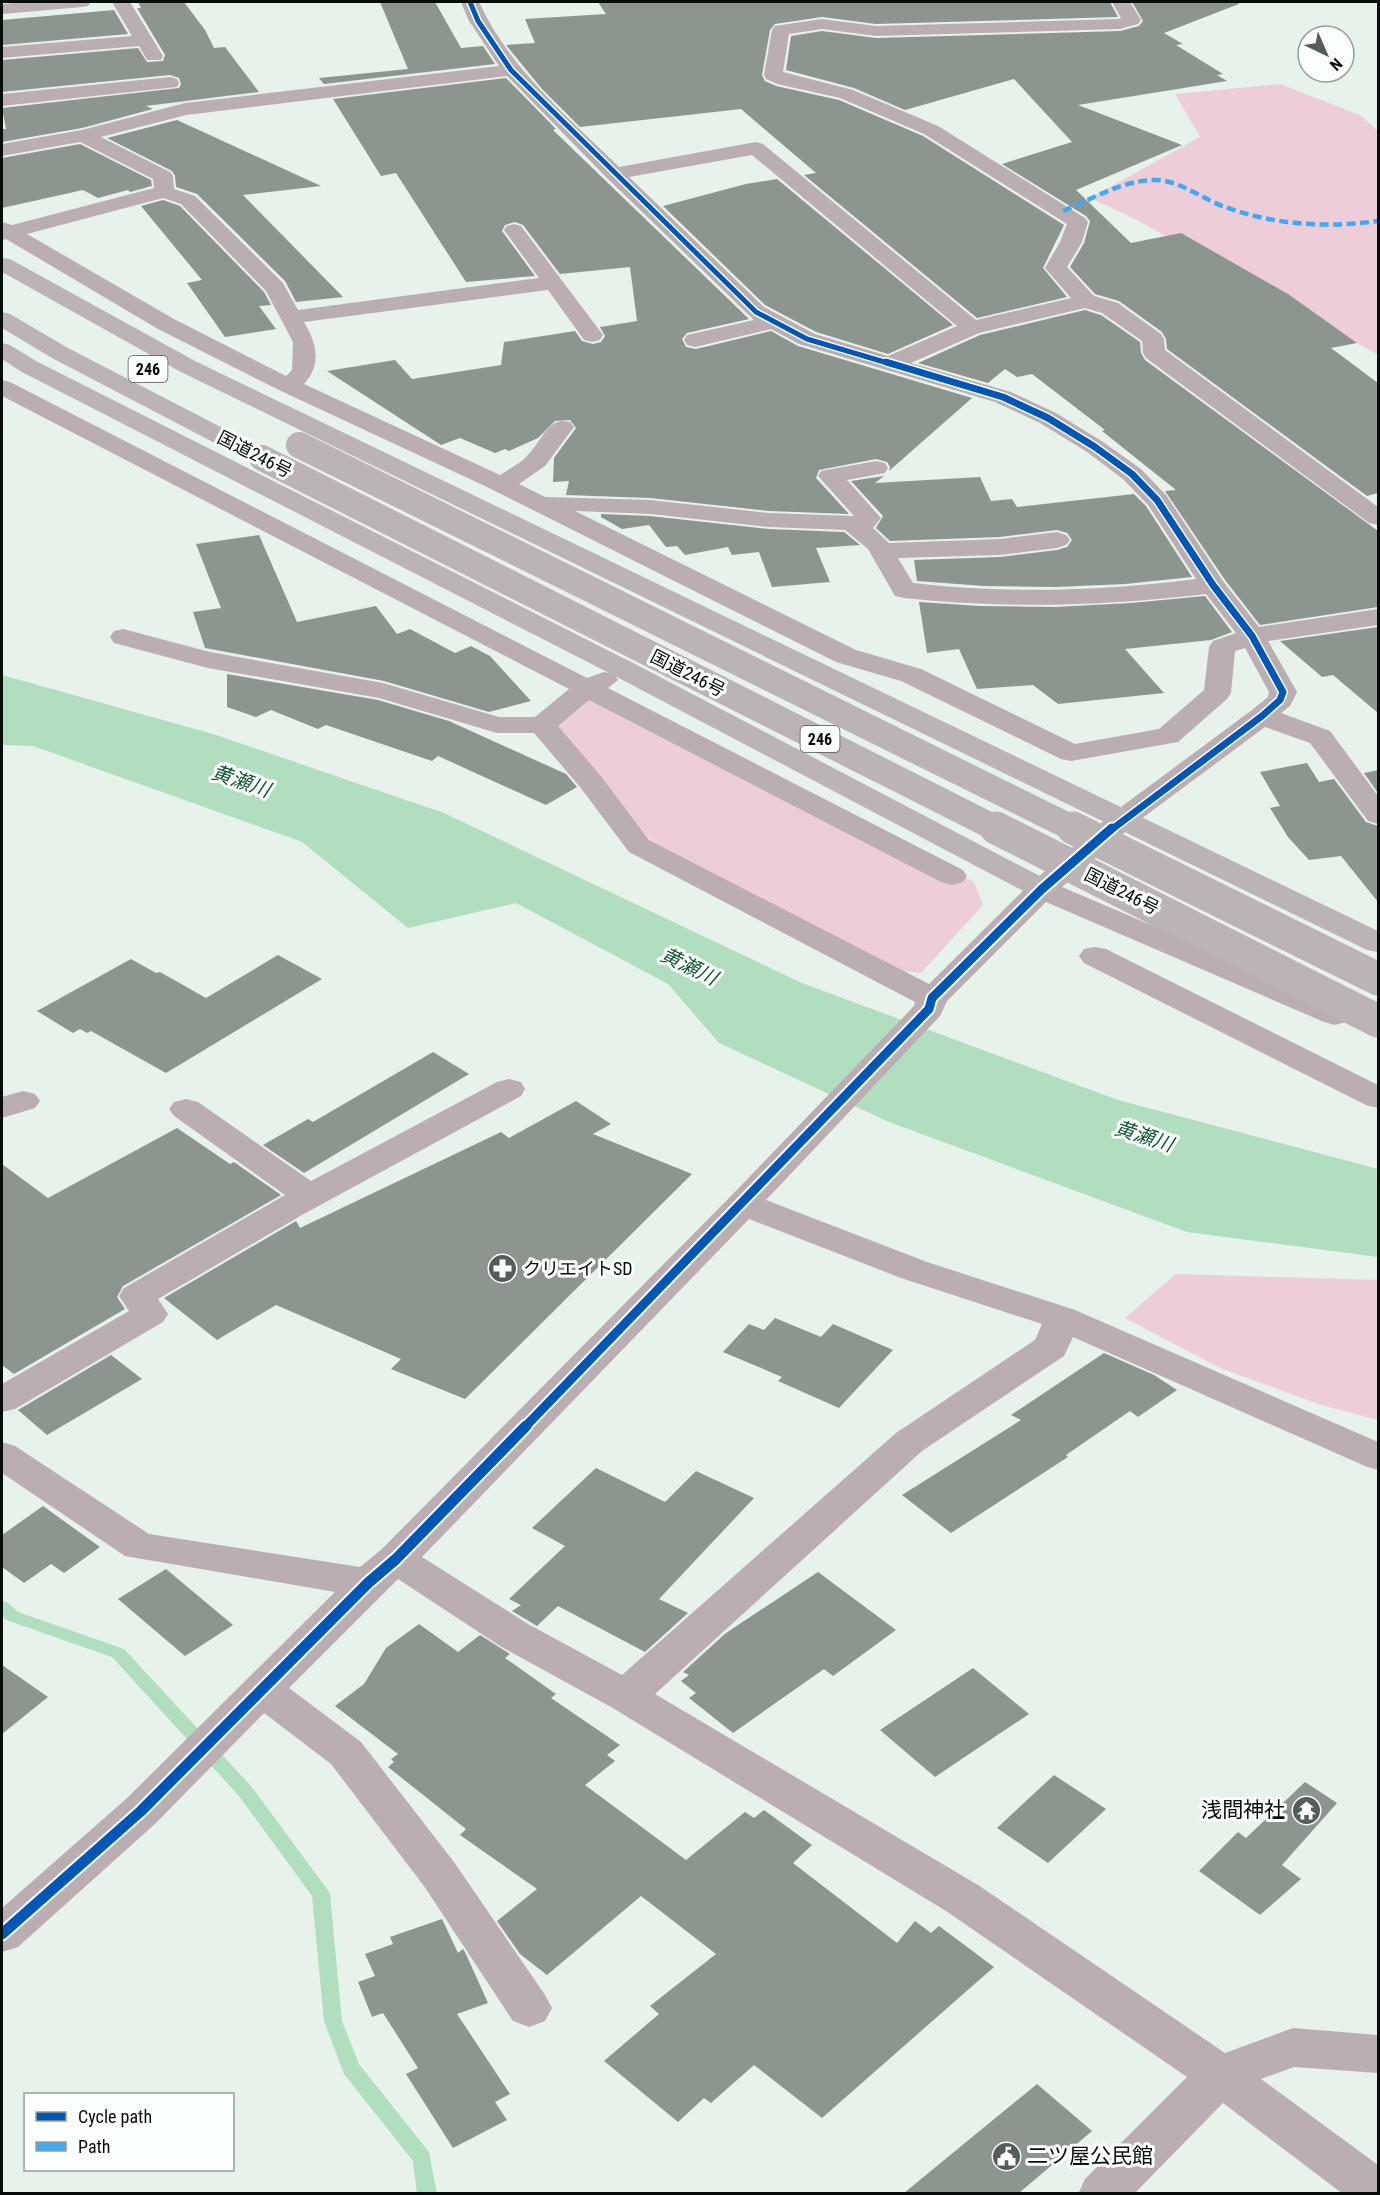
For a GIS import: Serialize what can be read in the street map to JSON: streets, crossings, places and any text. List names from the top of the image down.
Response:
{
  "streets": {
    "highway": ["246", "国道246号"]
  },
  "water": ["黄瀬川"],
  "places": {
    "pharmacy": ["クリエイトSD"],
    "temple": ["浅間神社"],
    "public building": ["二ツ屋公民館"]
  },
  "legend": ["Cycle path", "Path"],
  "north": "bottom right"
}
